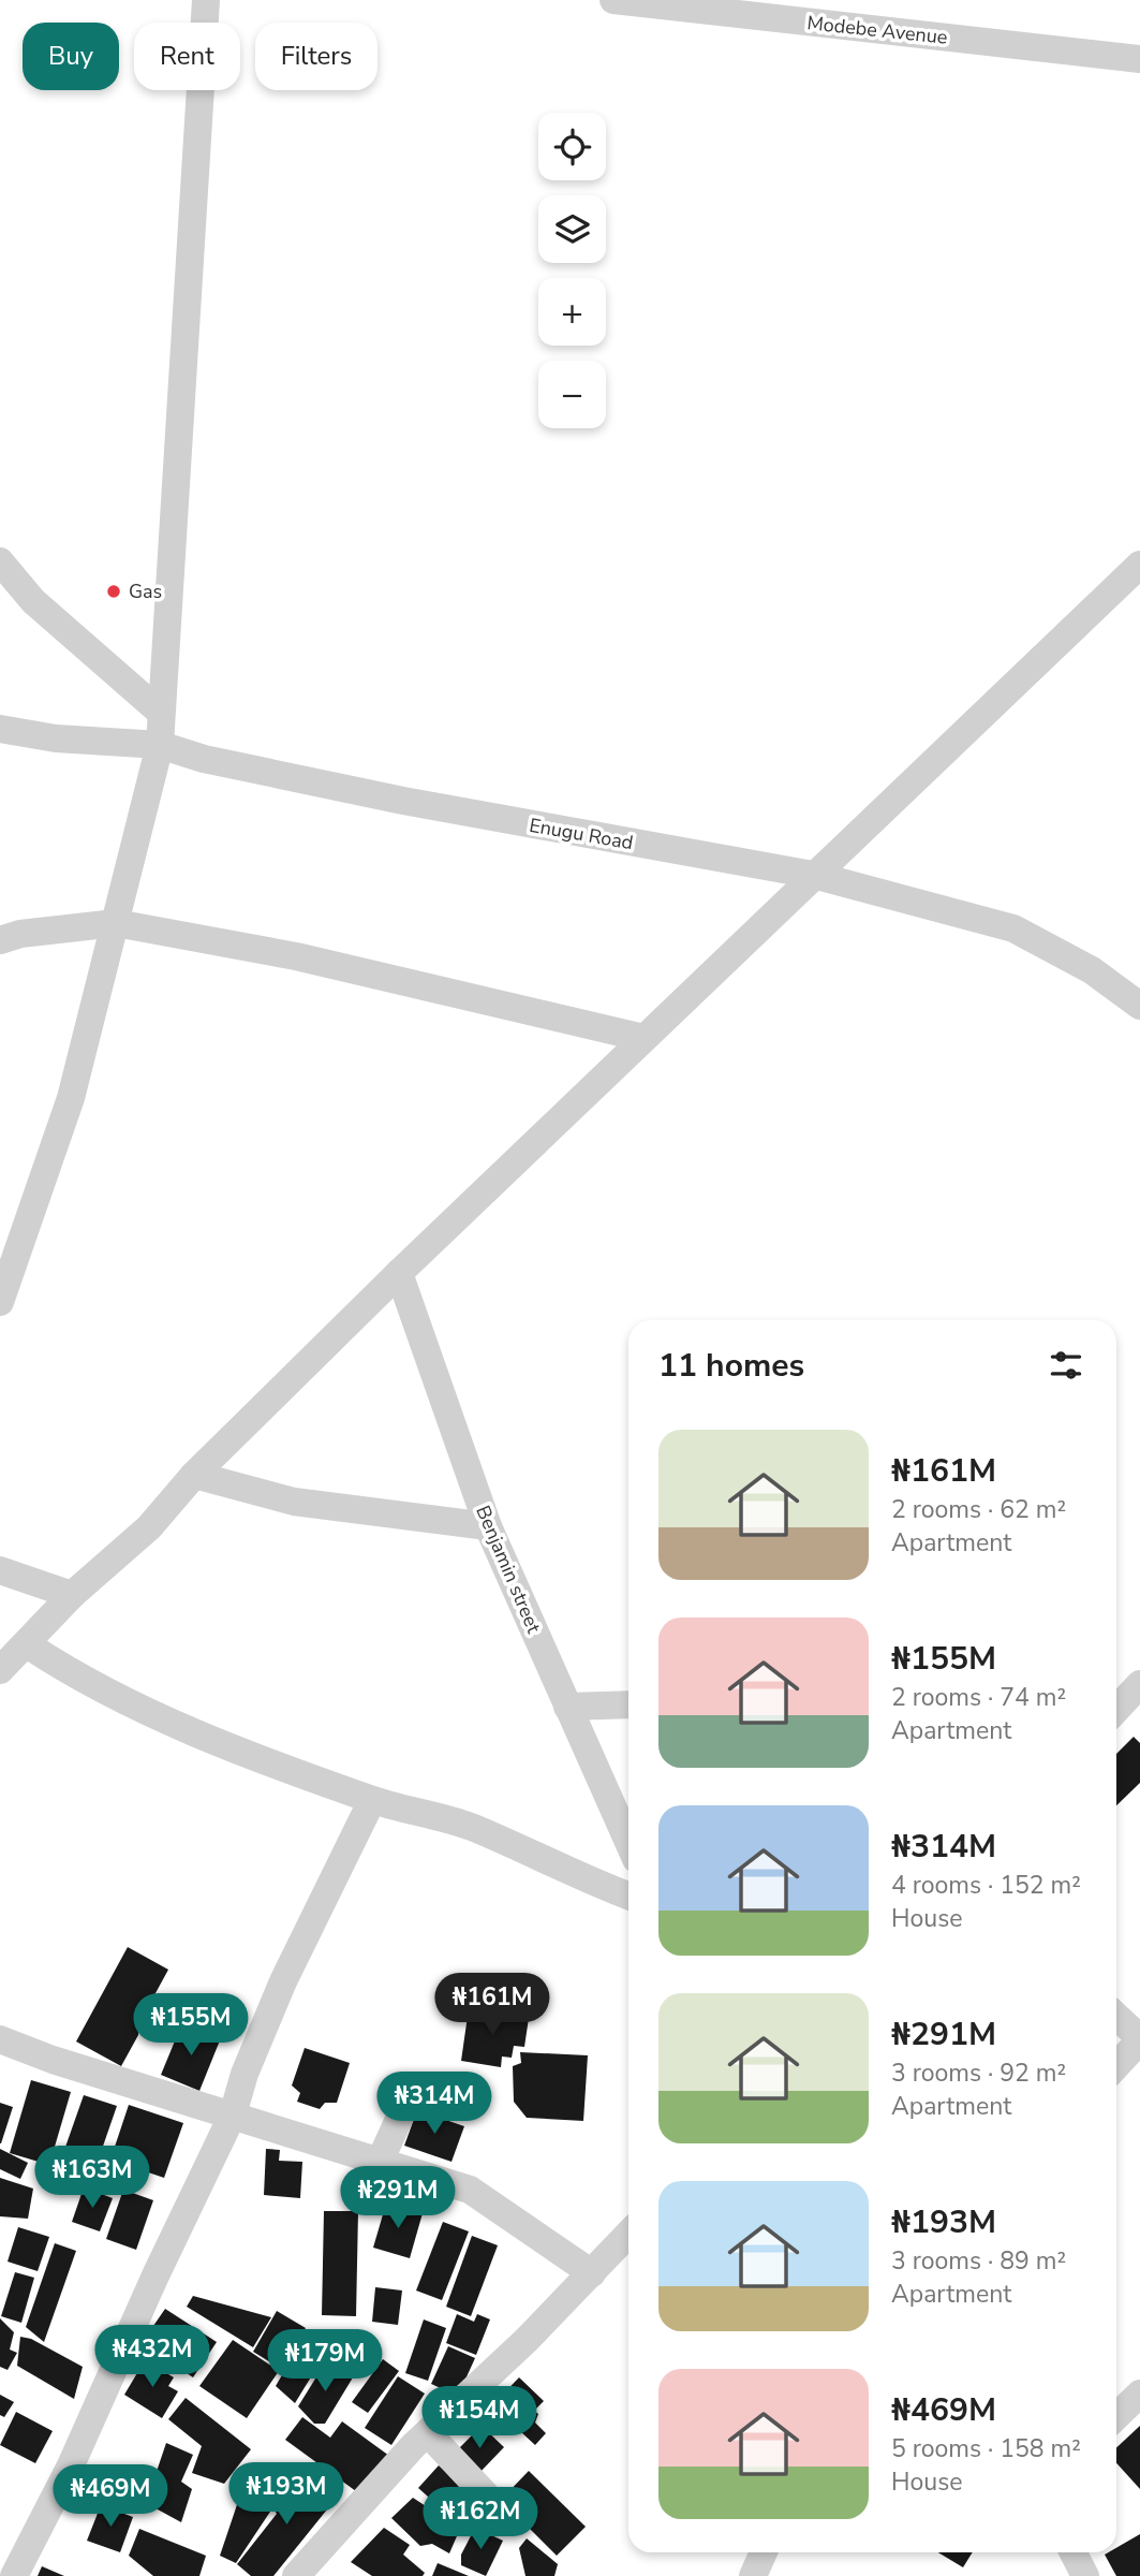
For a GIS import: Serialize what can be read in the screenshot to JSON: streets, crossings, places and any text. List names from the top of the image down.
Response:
{
  "streets": {
    "street": ["Modebe Avenue", "Enugu Road", "Benjamin street"]
  },
  "places": ["Gas"],
  "page": {
    "chip": ["Buy", "Rent", "Filters"],
    "map_buttons": ["+", "−"],
    "heading": "11 homes",
    "list": [
      {
        "name": "₦161M",
        "note": "2 rooms · 62 m² · Apartment"
      },
      {
        "name": "₦155M",
        "note": "2 rooms · 74 m² · Apartment"
      },
      {
        "name": "₦314M",
        "note": "4 rooms · 152 m² · House"
      },
      {
        "name": "₦291M",
        "note": "3 rooms · 92 m² · Apartment"
      },
      {
        "name": "₦193M",
        "note": "3 rooms · 89 m² · Apartment"
      },
      {
        "name": "₦469M",
        "note": "5 rooms · 158 m² · House"
      }
    ],
    "price": [
      "₦161M",
      "₦155M",
      "₦314M",
      "₦163M",
      "₦291M",
      "₦432M",
      "₦179M",
      "₦154M",
      "₦193M",
      "₦469M",
      "₦162M"
    ]
  }
}
